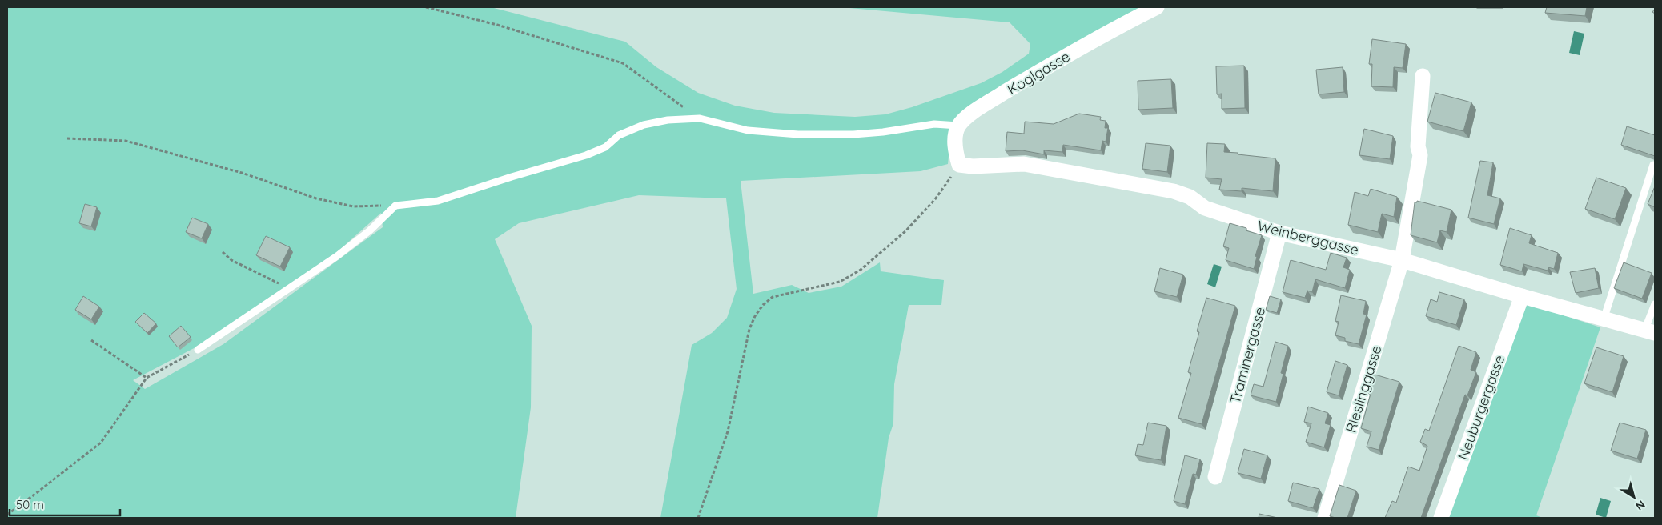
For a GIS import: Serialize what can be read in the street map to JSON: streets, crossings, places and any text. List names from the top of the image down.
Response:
{
  "streets": {
    "street": [
      "Koglgasse",
      "Weinberggasse",
      "Traminergasse",
      "Rieslinggasse",
      "Neuburgergasse"
    ]
  },
  "crossings": [
    ["Weinberggasse", "Traminergasse"],
    ["Weinberggasse", "Rieslinggasse"],
    ["Weinberggasse", "Neuburgergasse"]
  ],
  "scale_bar": "50 m",
  "north": "bottom right"
}
